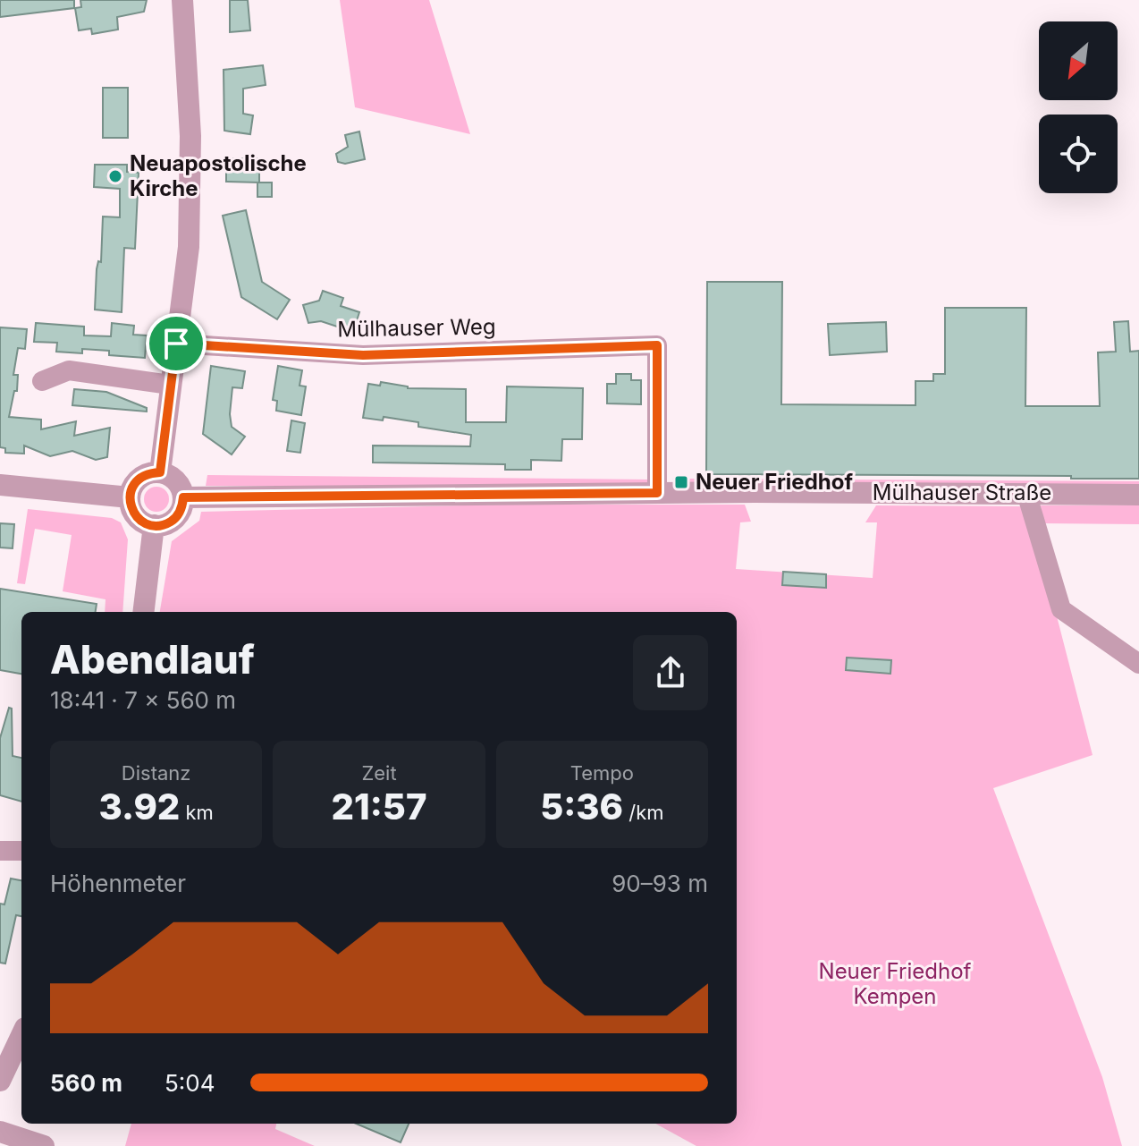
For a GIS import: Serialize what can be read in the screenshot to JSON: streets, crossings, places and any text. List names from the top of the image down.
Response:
{
  "streets": {
    "street": ["Mülhauser Weg", "Mülhauser Straße"]
  },
  "crossings": [
    ["Mülhauser Weg", "Mülhauser Straße"]
  ],
  "parks": ["Neuer Friedhof Kempen"],
  "places": {
    "other": ["Neuapostolische Kirche"],
    "transit": ["Neuer Friedhof"]
  },
  "north": "bottom left",
  "page": {
    "heading": ["Abendlauf", "18:41 · 7 × 560 m"],
    "stats": [
      ["Distanz", "3.92 km"],
      ["Zeit", "21:57"],
      ["Tempo", "5:36 /km"]
    ],
    "chart": ["Höhenmeter", "90–93 m"],
    "list": [
      {
        "name": "560 m",
        "note": "5:04"
      }
    ]
  }
}
